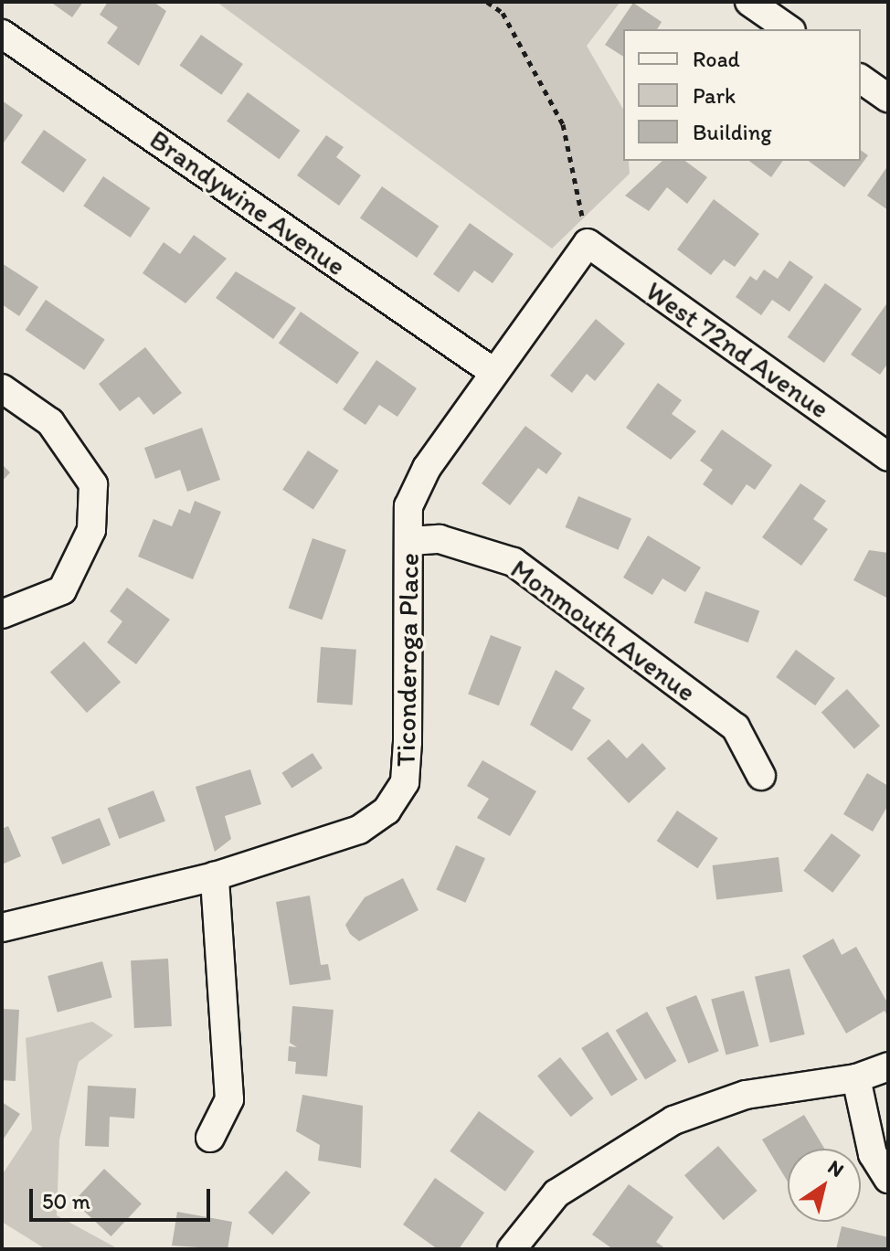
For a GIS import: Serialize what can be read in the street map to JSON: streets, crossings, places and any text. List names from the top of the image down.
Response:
{
  "streets": {
    "street": [
      "Brandywine Avenue",
      "West 72nd Avenue",
      "Monmouth Avenue",
      "Ticonderoga Place"
    ]
  },
  "crossings": [
    ["Brandywine Avenue", "Ticonderoga Place"],
    ["West 72nd Avenue", "Ticonderoga Place"],
    ["Monmouth Avenue", "Ticonderoga Place"]
  ],
  "legend": ["Road", "Park", "Building"],
  "scale_bar": "50 m",
  "north": "top right"
}
